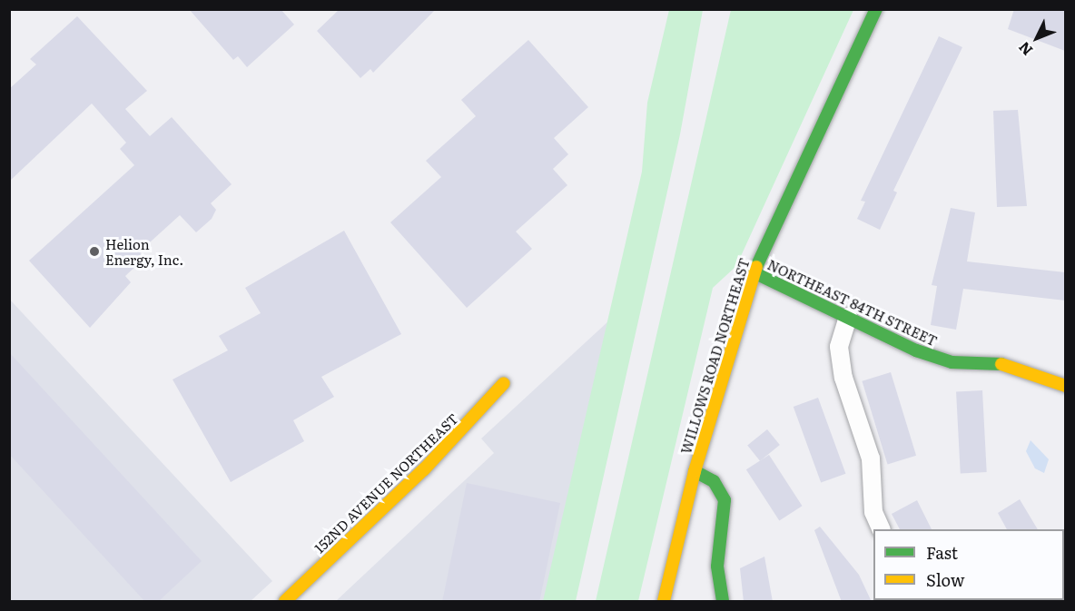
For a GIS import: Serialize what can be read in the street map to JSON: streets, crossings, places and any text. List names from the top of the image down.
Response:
{
  "streets": {
    "street": ["NORTHEAST 84TH STREET", "WILLOWS ROAD NORTHEAST", "152ND AVENUE NORTHEAST"]
  },
  "crossings": [
    ["NORTHEAST 84TH STREET", "WILLOWS ROAD NORTHEAST"]
  ],
  "places": ["Helion Energy, Inc."],
  "legend": ["Fast", "Slow"],
  "north": "bottom left"
}
